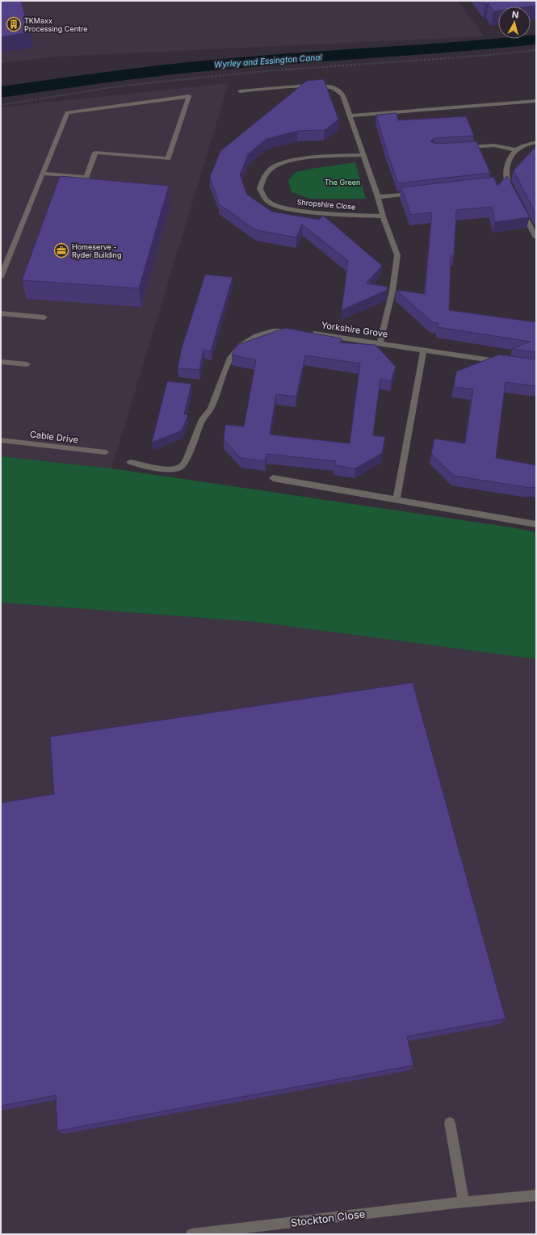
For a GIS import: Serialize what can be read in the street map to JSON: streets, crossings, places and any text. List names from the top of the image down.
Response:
{
  "streets": {
    "street": [
      "Shropshire Close",
      "Yorkshire Grove",
      "Cable Drive",
      "Stockton Close"
    ]
  },
  "water": ["Wyrley and Essington Canal"],
  "parks": ["The Green"],
  "places": {
    "building": ["TKMaxx Processing Centre"],
    "office": ["Homeserve - Ryder Building"]
  },
  "north": "top"
}
